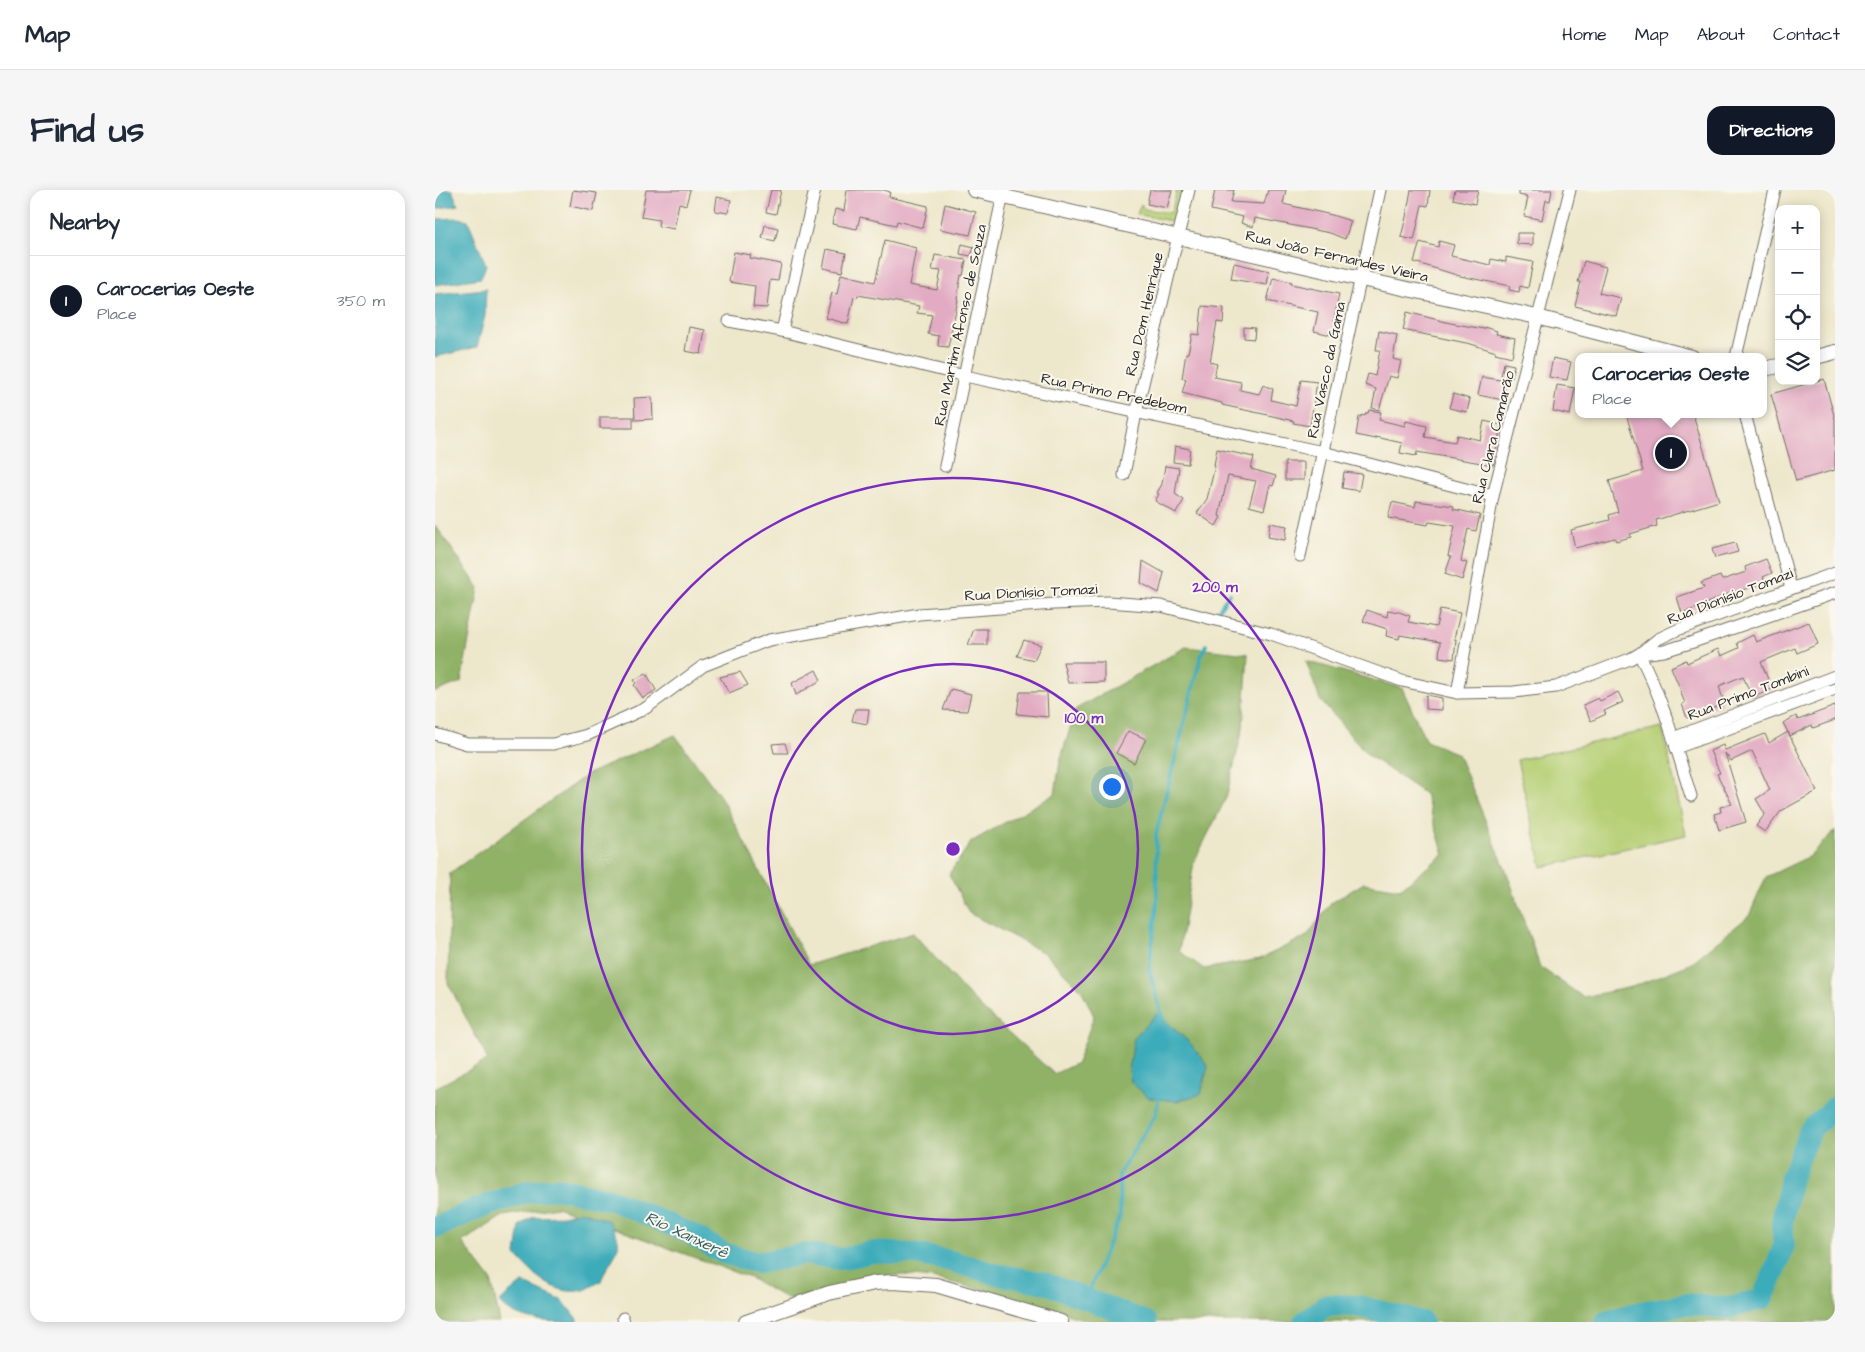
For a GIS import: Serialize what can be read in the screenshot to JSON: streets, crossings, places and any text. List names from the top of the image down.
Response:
{
  "streets": {
    "street": [
      "Rua João Fernandes Vieira",
      "Rua Dom Henrique",
      "Rua Martim Afonso de Souza",
      "Rua Vasco da Gama",
      "Rua Primo Predebom",
      "Rua Clara Camarão",
      "Rua Dionísio Tomazi",
      "Rua Primo Tombini"
    ]
  },
  "crossings": [
    ["Rua João Fernandes Vieira", "Rua Dom Henrique"],
    ["Rua João Fernandes Vieira", "Rua Martim Afonso de Souza"],
    ["Rua João Fernandes Vieira", "Rua Vasco da Gama"],
    ["Rua João Fernandes Vieira", "Rua Clara Camarão"],
    ["Rua Dom Henrique", "Rua Primo Predebom"],
    ["Rua Martim Afonso de Souza", "Rua Primo Predebom"],
    ["Rua Vasco da Gama", "Rua Primo Predebom"],
    ["Rua Primo Predebom", "Rua Clara Camarão"],
    ["Rua Clara Camarão", "Rua Dionísio Tomazi"]
  ],
  "water": ["Rio Xanxerê"],
  "page": {
    "header": "Map",
    "nav": [
      "Home",
      "Map",
      "About",
      "Contact"
    ],
    "title": "Find us",
    "buttons": "Directions",
    "heading": "Nearby",
    "map_buttons": ["+", "−"],
    "list": [
      {
        "mark": "1",
        "name": "Carocerias Oeste",
        "note": "Place",
        "value": "350 m"
      }
    ],
    "popup": ["Carocerias Oeste", "Place"],
    "pins": "1"
  },
  "rings": ["200 m", "100 m"]
}
